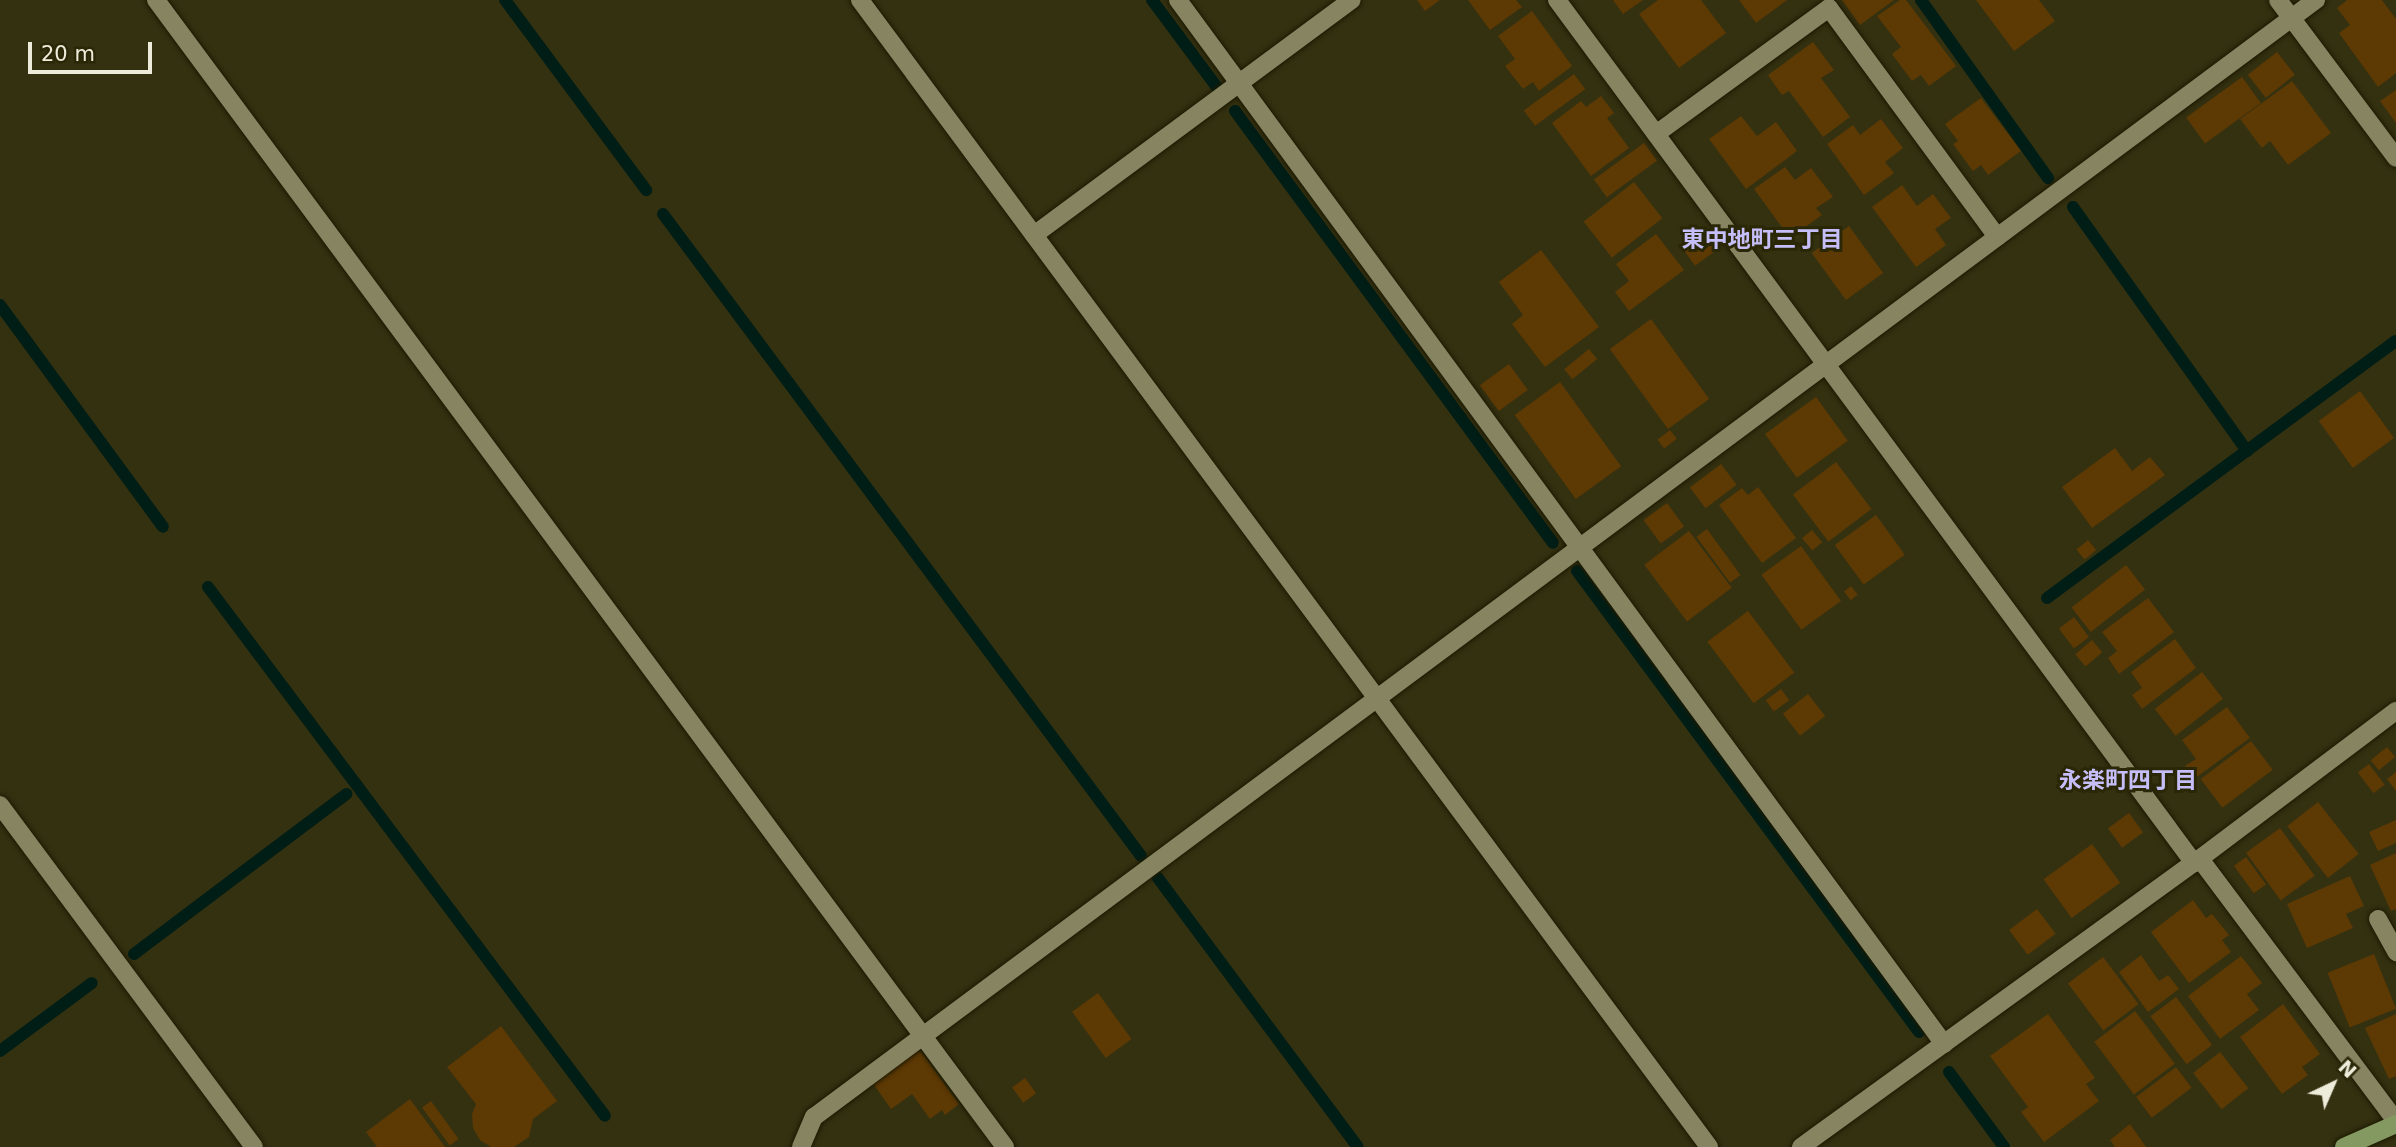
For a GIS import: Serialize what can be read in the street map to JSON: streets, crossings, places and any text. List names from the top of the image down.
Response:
{
  "districts": ["東中地町三丁目", "永楽町四丁目"],
  "scale_bar": "20 m",
  "north": "top right"
}
